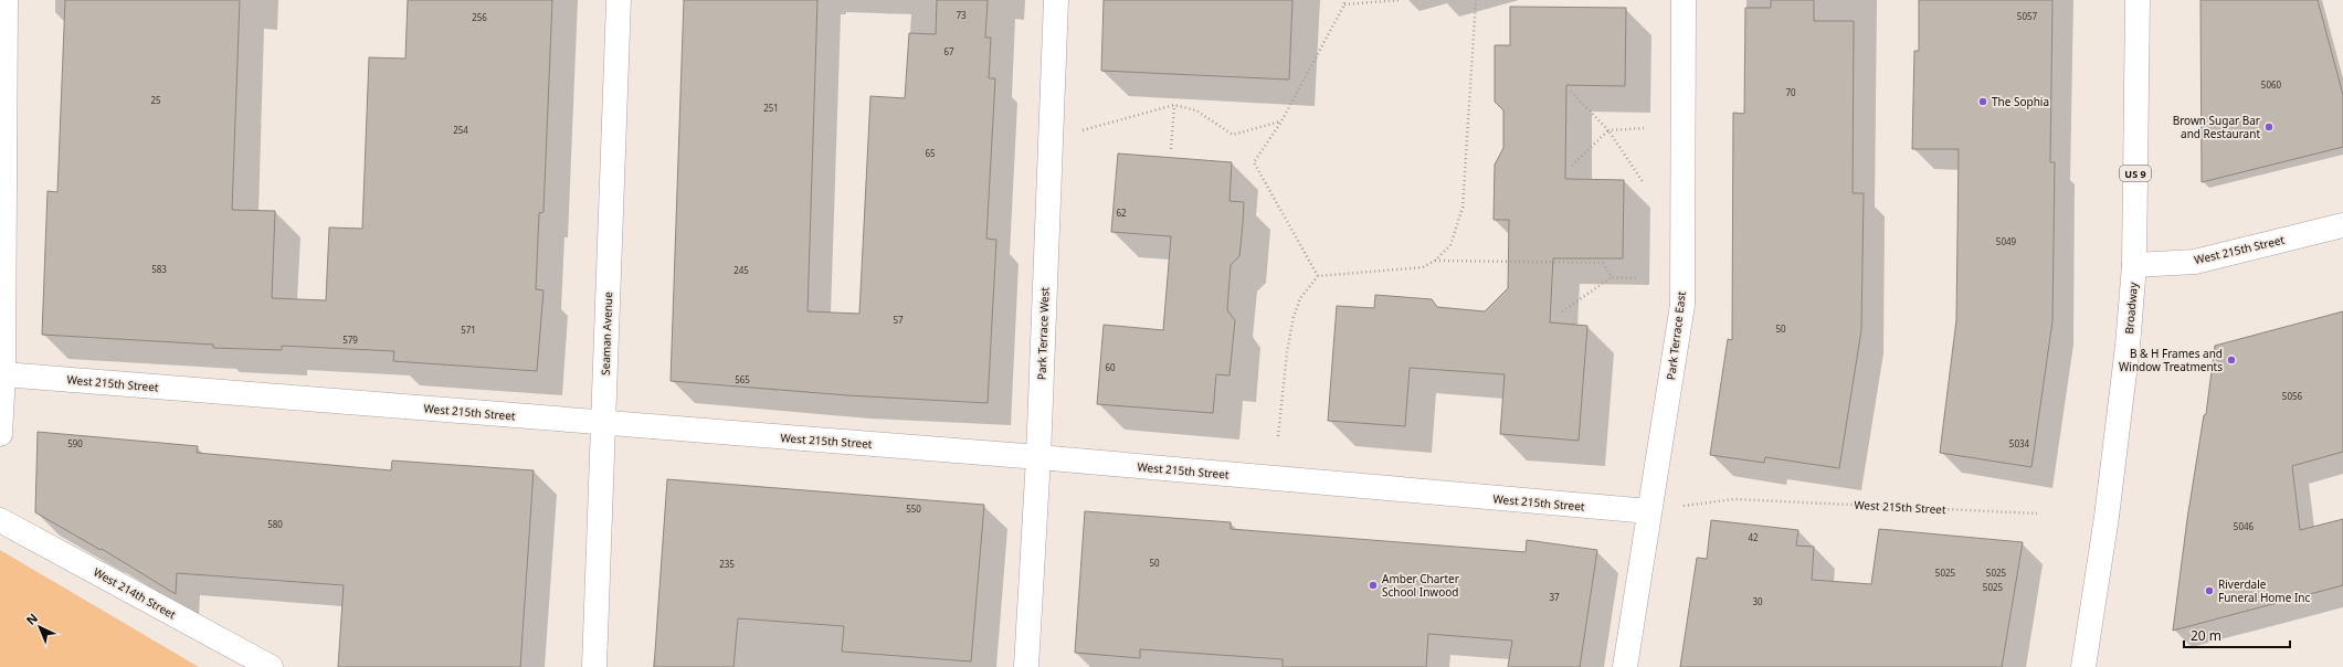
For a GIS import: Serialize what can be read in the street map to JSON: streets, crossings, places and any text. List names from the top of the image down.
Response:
{
  "streets": {
    "street": [
      "US 9",
      "West 215th Street",
      "Broadway",
      "Seaman Avenue",
      "Park Terrace West",
      "Park Terrace East",
      "West 214th Street"
    ]
  },
  "crossings": [
    ["West 215th Street", "Broadway"],
    ["West 215th Street", "Seaman Avenue"],
    ["West 215th Street", "Park Terrace West"],
    ["West 215th Street", "Park Terrace East"]
  ],
  "places": [
    "The Sophia",
    "Brown Sugar Bar and Restaurant",
    "B & H Frames and Window Treatments",
    "Amber Charter School Inwood",
    "Riverdale Funeral Home Inc"
  ],
  "house_numbers": [
    "73",
    "5057",
    "256",
    "67",
    "5060",
    "70",
    "25",
    "251",
    "254",
    "65",
    "62",
    "5049",
    "583",
    "245",
    "57",
    "50",
    "571",
    "579",
    "60",
    "565",
    "5056",
    "590",
    "5034",
    "550",
    "580",
    "5046",
    "42",
    "50",
    "235",
    "5025",
    "5025",
    "5025",
    "37",
    "30"
  ],
  "scale_bar": "20 m",
  "north": "top left"
}
